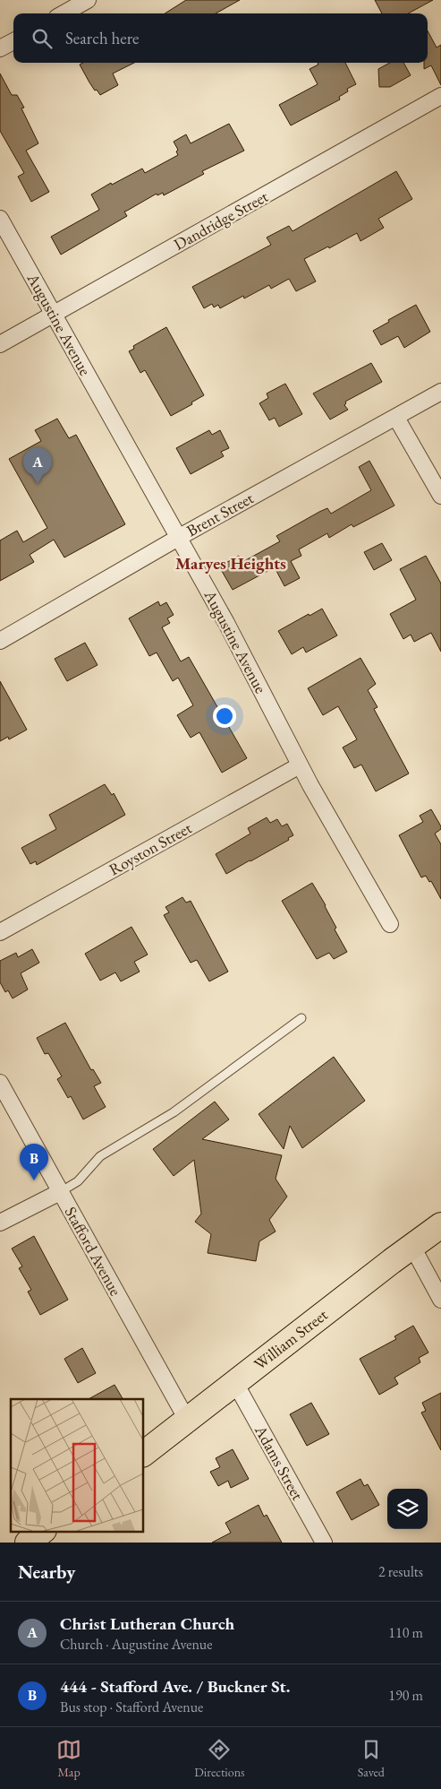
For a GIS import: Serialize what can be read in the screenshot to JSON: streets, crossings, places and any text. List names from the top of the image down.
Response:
{
  "streets": {
    "main road": ["William Street"],
    "street": [
      "Dandridge Street",
      "Augustine Avenue",
      "Brent Street",
      "Royston Street",
      "Stafford Avenue",
      "Adams Street"
    ]
  },
  "crossings": [
    ["Dandridge Street", "Augustine Avenue"],
    ["Augustine Avenue", "Brent Street"],
    ["Augustine Avenue", "Royston Street"],
    ["Stafford Avenue", "William Street"],
    ["William Street", "Adams Street"]
  ],
  "districts": ["Maryes Heights"],
  "page": {
    "search": "Search here",
    "pins": ["A", "B"],
    "heading": ["Nearby", "2 results"],
    "list": [
      {
        "mark": "A",
        "name": "Christ Lutheran Church",
        "note": "Church · Augustine Avenue",
        "value": "110 m"
      },
      {
        "mark": "B",
        "name": "444 - Stafford Ave. / Buckner St.",
        "note": "Bus stop · Stafford Avenue",
        "value": "190 m"
      }
    ],
    "nav": ["Map", "Directions", "Saved"]
  }
}
